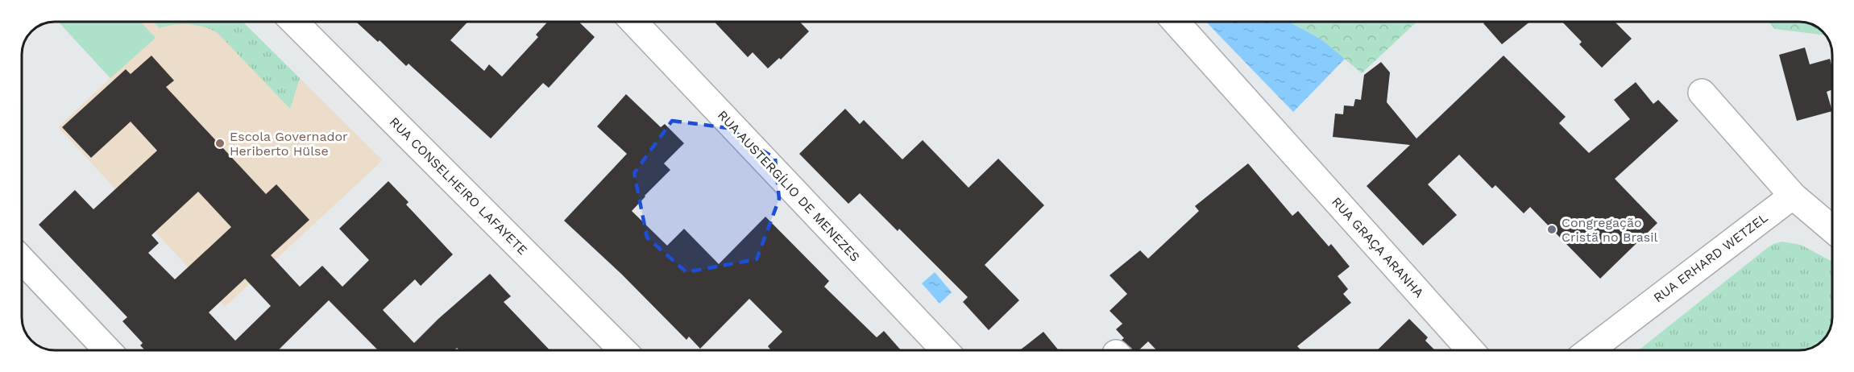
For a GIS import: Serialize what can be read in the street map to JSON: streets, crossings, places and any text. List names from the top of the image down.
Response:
{
  "streets": {
    "street": [
      "RUA CONSELHEIRO LAFAYETE",
      "RUA AUSTERGÍLIO DE MENEZES",
      "RUA GRAÇA ARANHA",
      "RUA ERHARD WETZEL"
    ]
  },
  "places": ["Escola Governador Heriberto Hülse", "Congregação Cristã no Brasil"]
}
